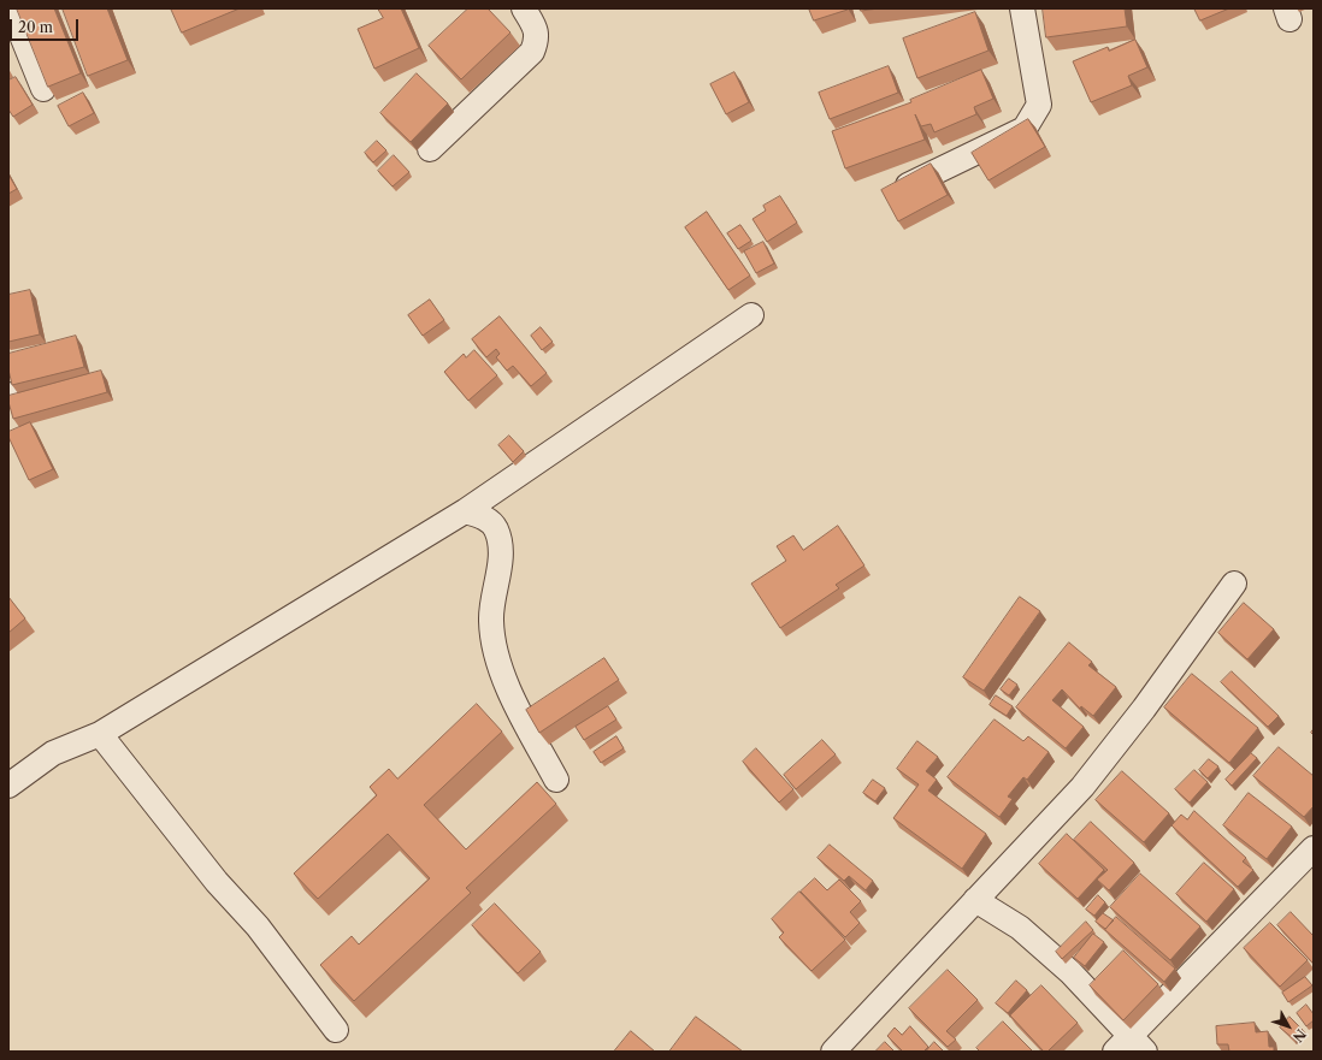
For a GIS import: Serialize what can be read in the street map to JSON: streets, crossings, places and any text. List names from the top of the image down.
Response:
{
  "scale_bar": "20 m",
  "north": "bottom right"
}
